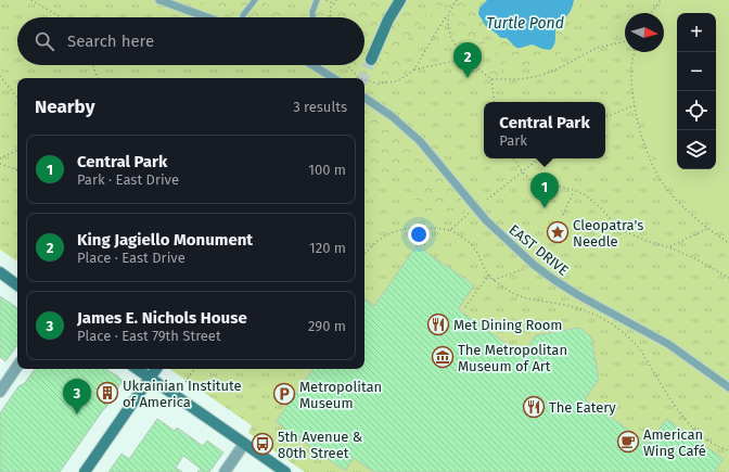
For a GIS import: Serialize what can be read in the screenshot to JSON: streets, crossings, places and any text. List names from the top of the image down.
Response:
{
  "streets": {
    "street": ["EAST DRIVE"]
  },
  "water": ["Turtle Pond"],
  "places": {
    "place": ["Cleopatra's Needle"],
    "restaurant": ["Met Dining Room", "The Eatery"],
    "museum": ["The Metropolitan Museum of Art"],
    "building": ["Ukrainian Institute of America"],
    "parking": ["Metropolitan Museum"],
    "cafe": ["American Wing Café"],
    "bus stop": ["5th Avenue & 80th Street"]
  },
  "north": "right",
  "page": {
    "map_buttons": ["+", "−"],
    "search": "Search here",
    "pins": ["2", "1", "3"],
    "heading": ["Nearby", "3 results"],
    "popup": ["Central Park", "Park"],
    "list": [
      {
        "mark": "1",
        "name": "Central Park",
        "note": "Park · East Drive",
        "value": "100 m"
      },
      {
        "mark": "2",
        "name": "King Jagiello Monument",
        "note": "Place · East Drive",
        "value": "120 m"
      },
      {
        "mark": "3",
        "name": "James E. Nichols House",
        "note": "Place · East 79th Street",
        "value": "290 m"
      }
    ]
  }
}
